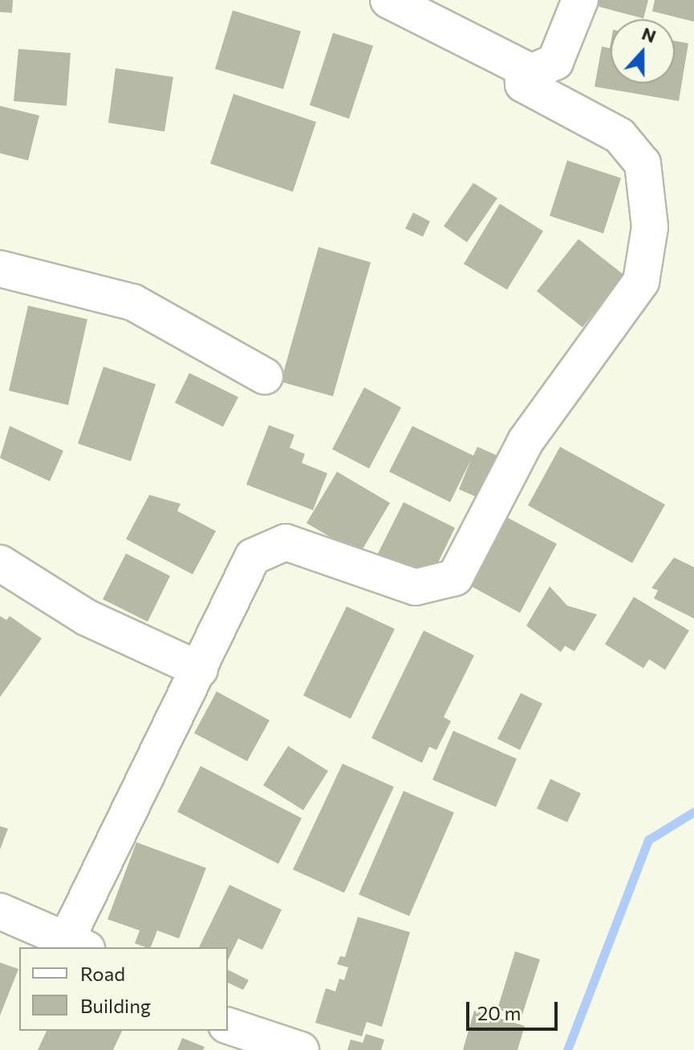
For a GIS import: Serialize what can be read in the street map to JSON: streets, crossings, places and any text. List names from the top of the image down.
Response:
{
  "legend": ["Road", "Building"],
  "scale_bar": "20 m",
  "north": "top"
}
